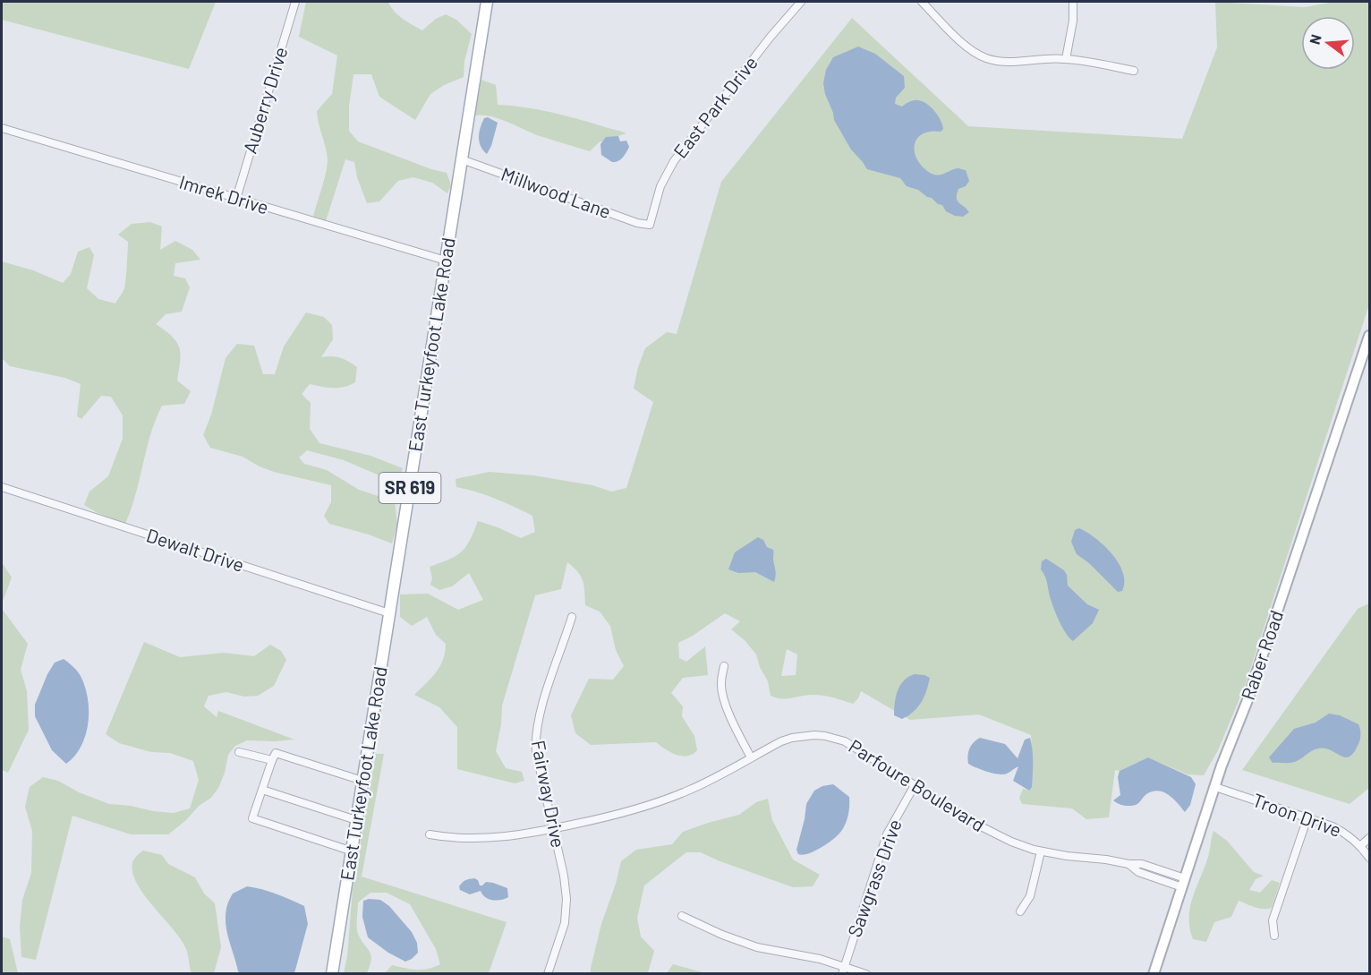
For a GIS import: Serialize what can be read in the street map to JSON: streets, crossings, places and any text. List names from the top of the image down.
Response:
{
  "streets": {
    "main road": ["East Turkeyfoot Lake Road", "SR 619"],
    "street": [
      "Auberry Drive",
      "East Park Drive",
      "Millwood Lane",
      "Imrek Drive",
      "Dewalt Drive",
      "Raber Road",
      "Parfoure Boulevard",
      "Fairway Drive",
      "Troon Drive",
      "Sawgrass Drive"
    ]
  },
  "crossings": [
    ["Auberry Drive", "Imrek Drive"],
    ["East Park Drive", "Millwood Lane"],
    ["Millwood Lane", "East Turkeyfoot Lake Road"],
    ["Imrek Drive", "East Turkeyfoot Lake Road"],
    ["East Turkeyfoot Lake Road", "Dewalt Drive"],
    ["Raber Road", "Parfoure Boulevard"],
    ["Raber Road", "Troon Drive"],
    ["Parfoure Boulevard", "Fairway Drive"],
    ["Parfoure Boulevard", "Sawgrass Drive"]
  ],
  "north": "left"
}
